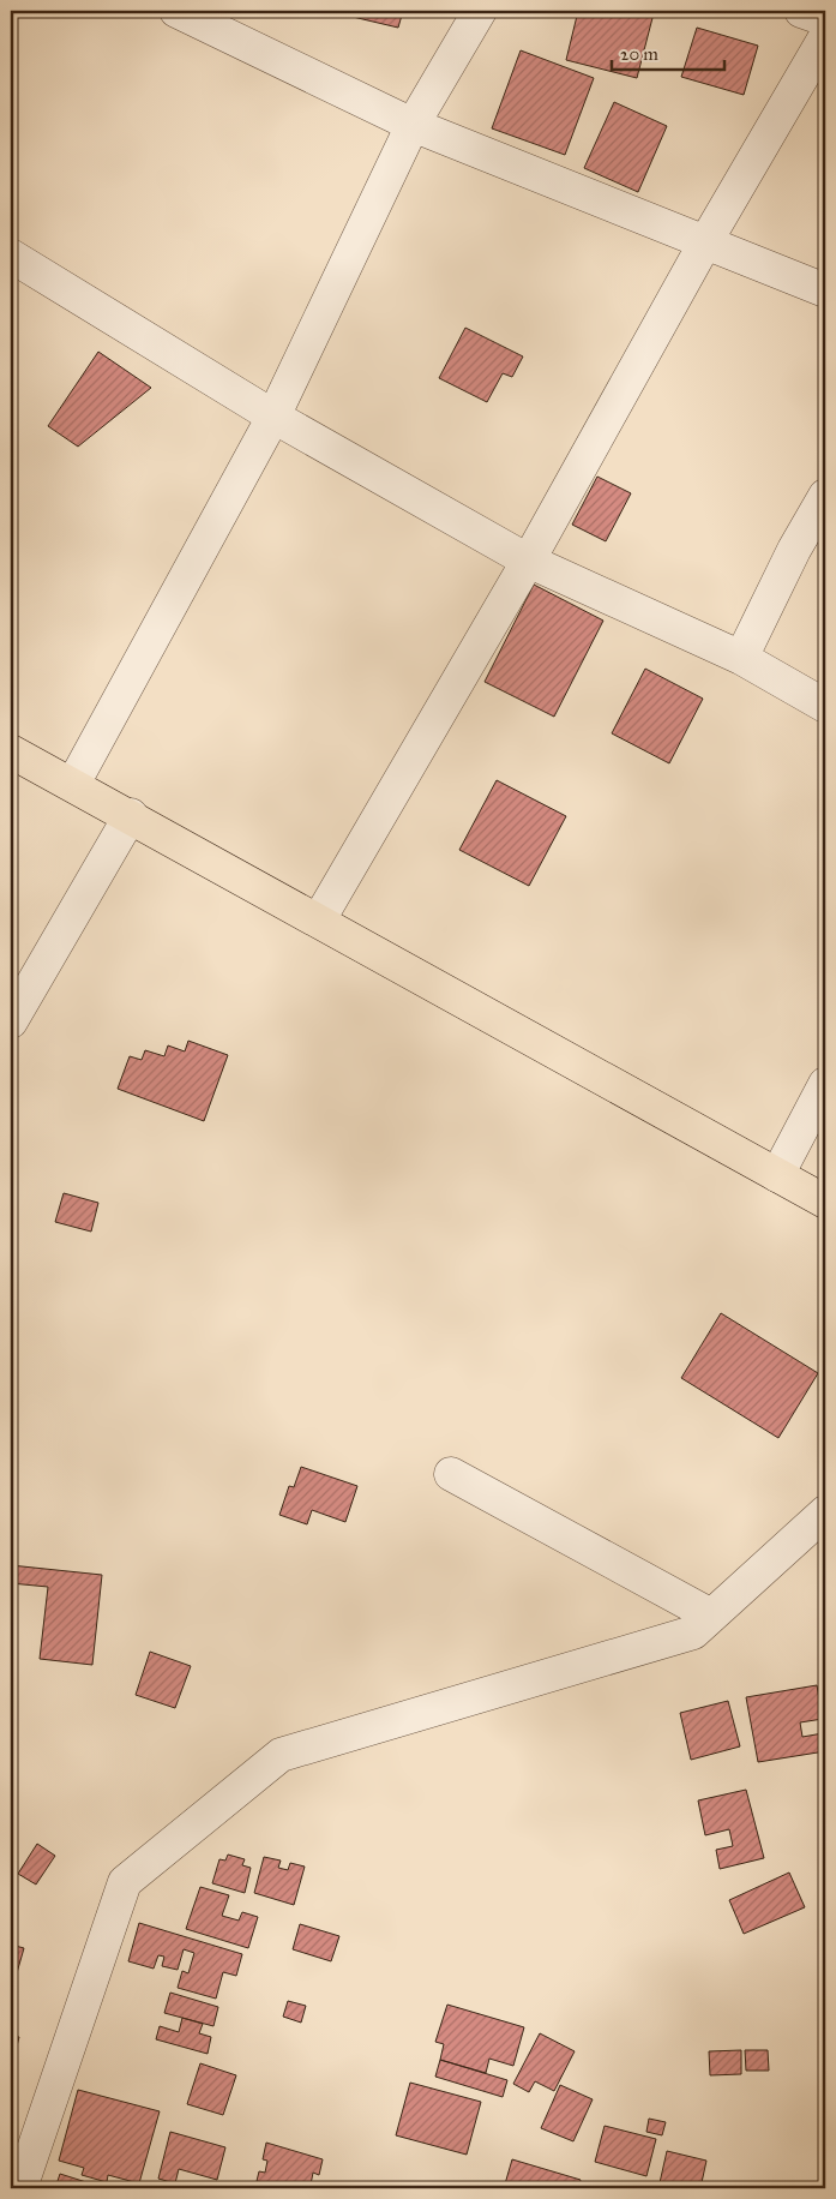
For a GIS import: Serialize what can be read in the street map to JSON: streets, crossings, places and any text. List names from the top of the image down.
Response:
{
  "scale_bar": "20 m"
}
